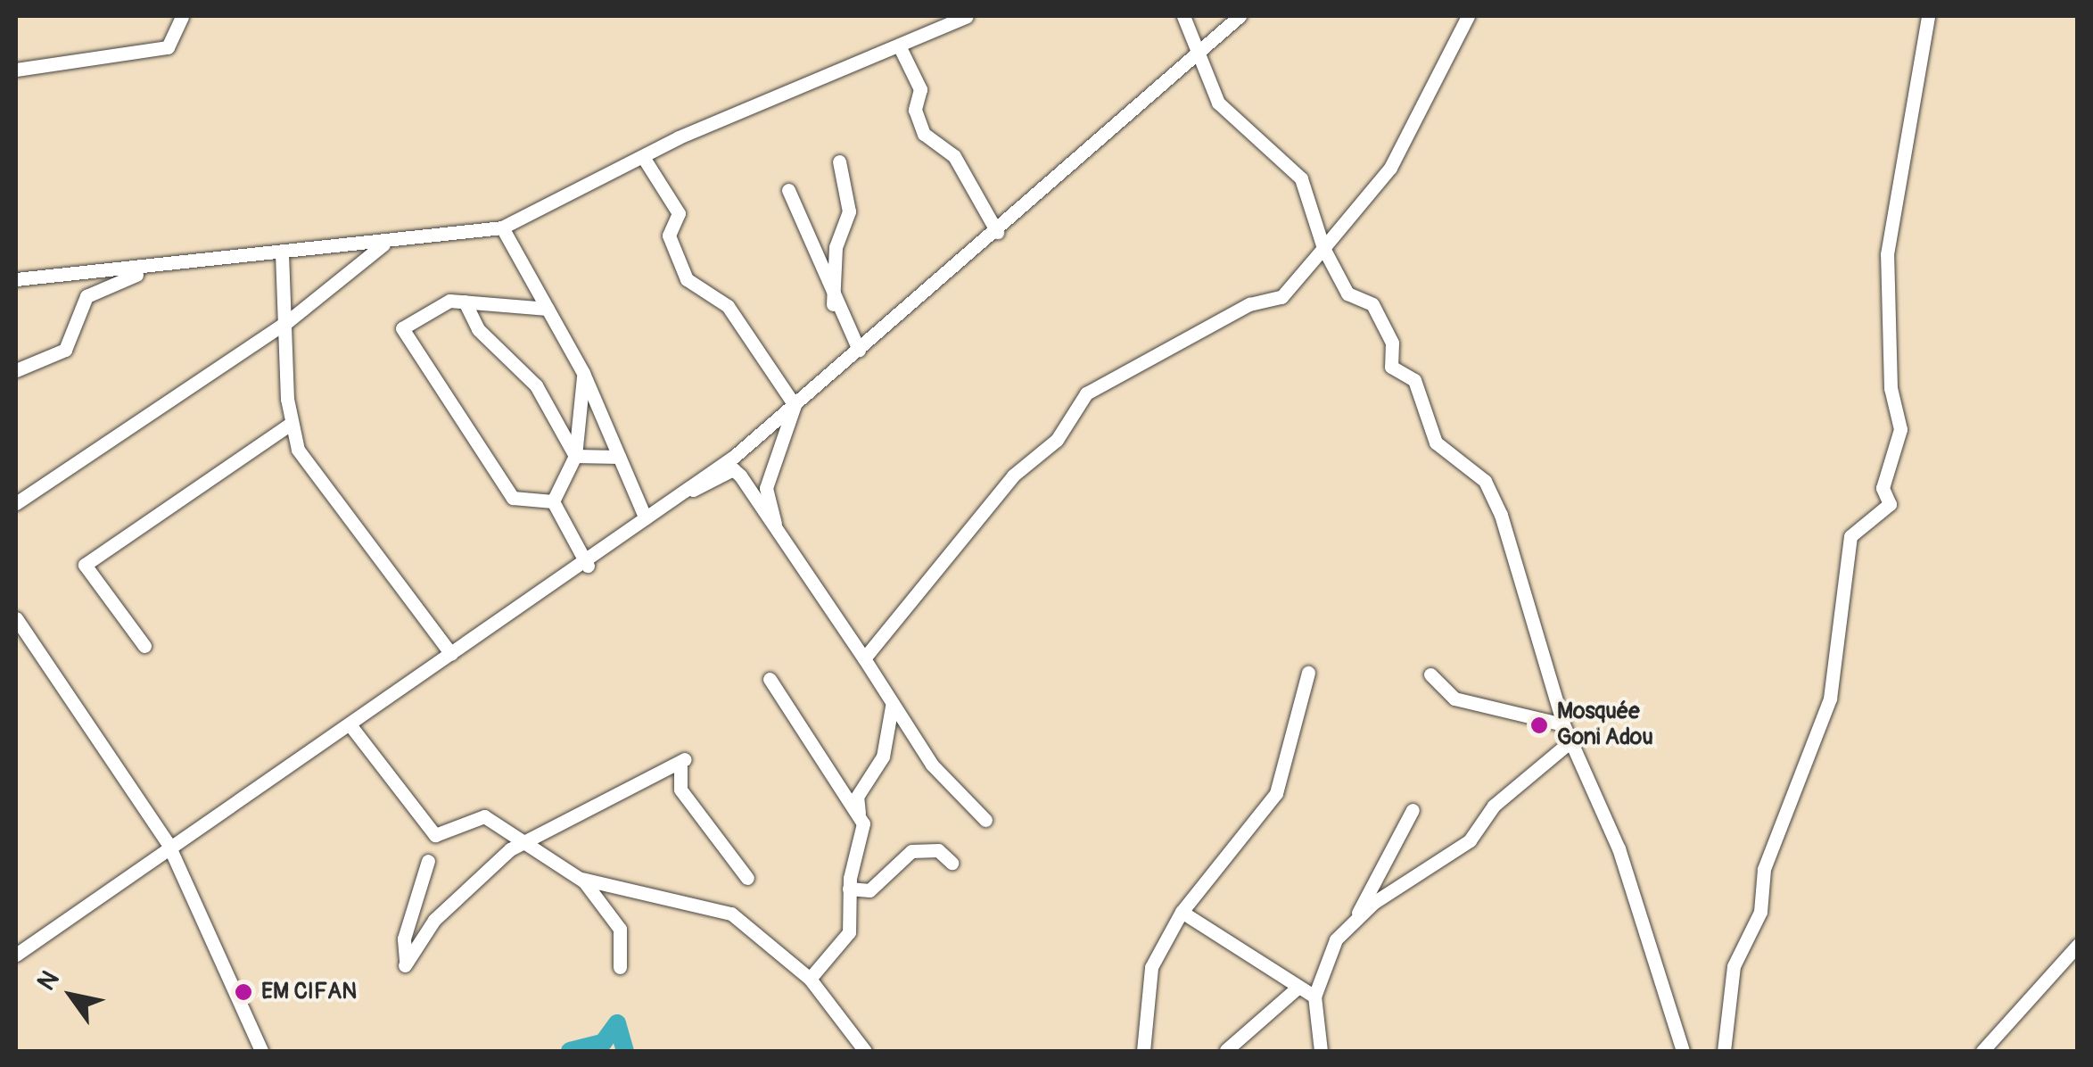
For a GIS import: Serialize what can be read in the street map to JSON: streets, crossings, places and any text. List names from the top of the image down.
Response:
{
  "places": ["Mosquée Goni Adou", "EM CIFAN"],
  "north": "top left"
}
